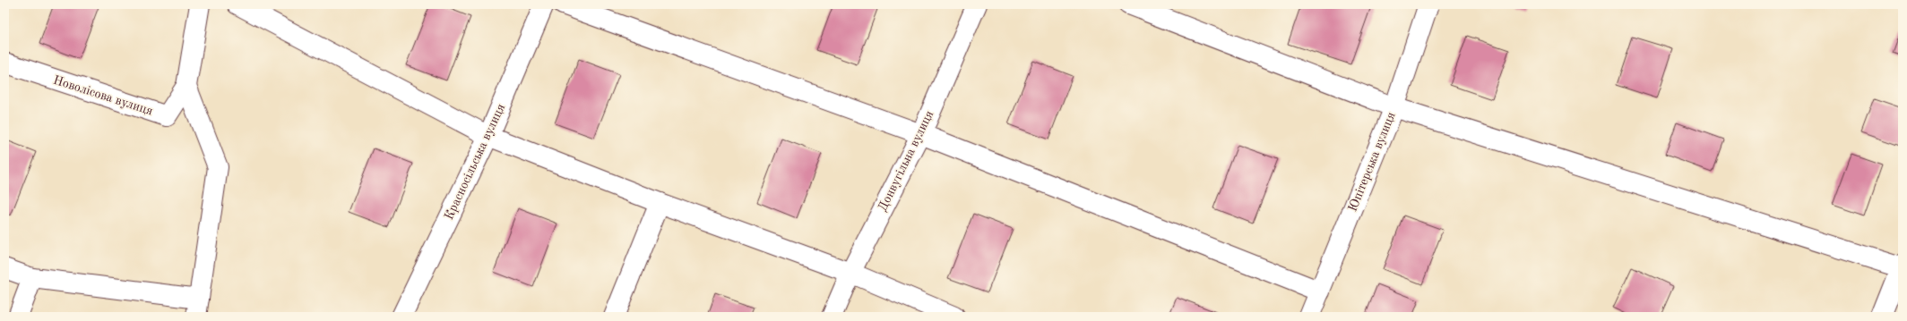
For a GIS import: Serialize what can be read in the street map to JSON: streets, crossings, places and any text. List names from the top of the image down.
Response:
{
  "streets": {
    "street": [
      "Новолісова вулиця",
      "Донвугільна вулиця",
      "Красносільська вулиця",
      "Юпітерська вулиця"
    ]
  }
}
